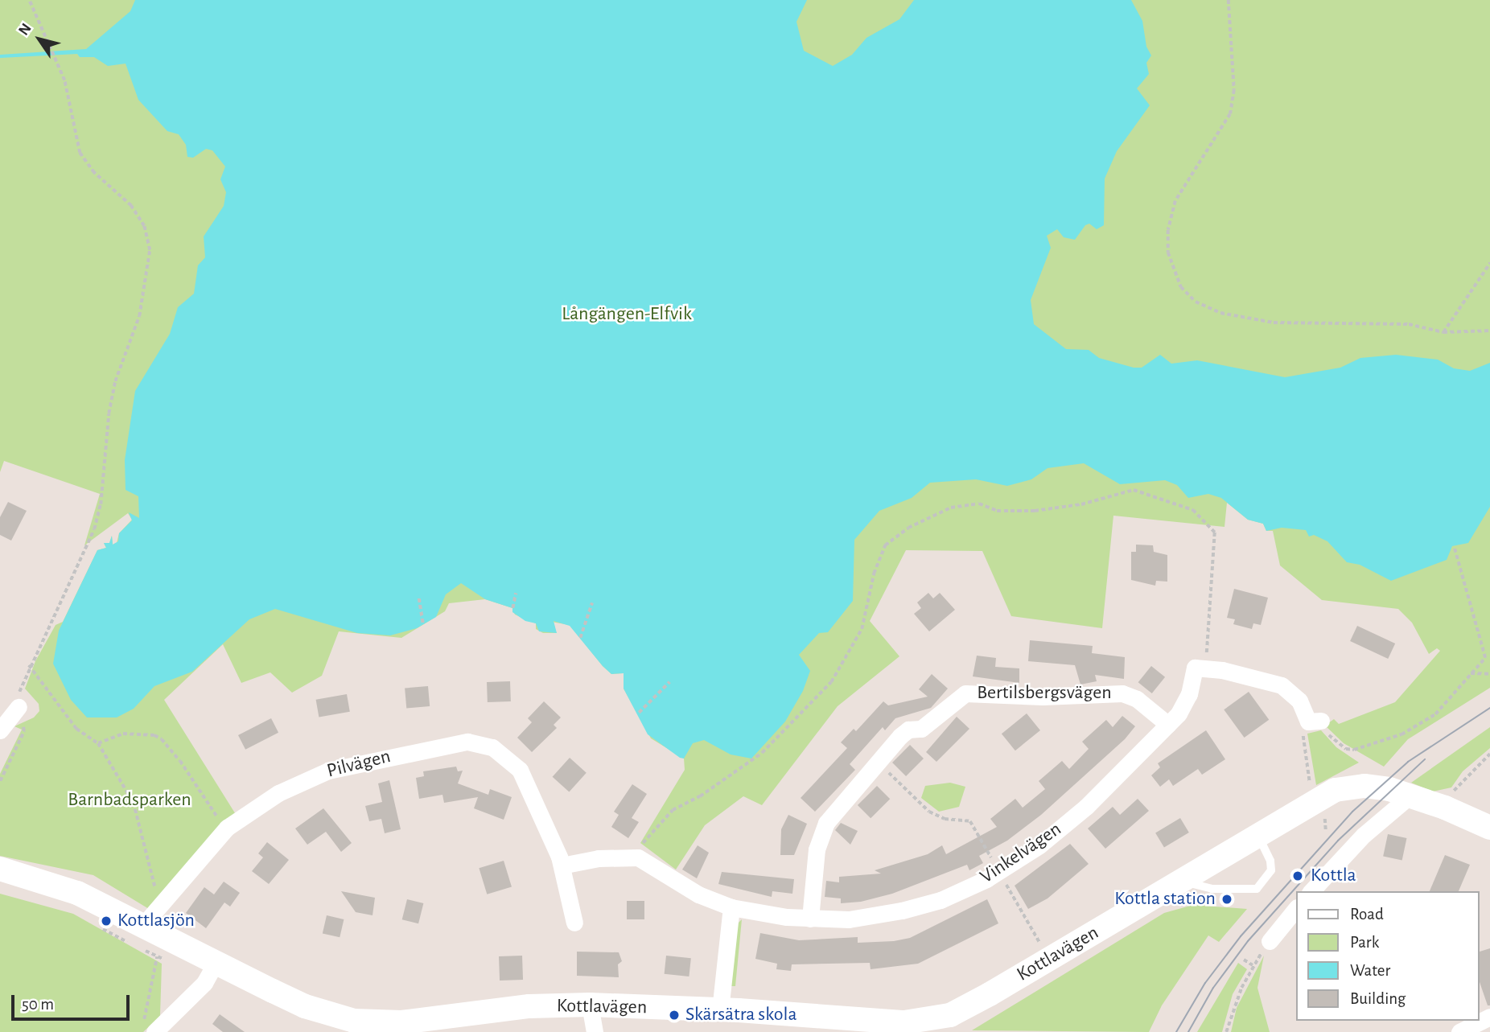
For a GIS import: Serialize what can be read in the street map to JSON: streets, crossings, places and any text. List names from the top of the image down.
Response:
{
  "streets": {
    "street": [
      "Bertilsbergsvägen",
      "Pilvägen",
      "Vinkelvägen",
      "Kottlavägen"
    ]
  },
  "crossings": [
    ["Bertilsbergsvägen", "Vinkelvägen"],
    ["Pilvägen", "Kottlavägen"]
  ],
  "parks": ["Långängen-Elfvik", "Barnbadsparken"],
  "places": [
    "Kottla",
    "Kottla station",
    "Kottlasjön",
    "Skärsätra skola"
  ],
  "legend": [
    "Road",
    "Park",
    "Water",
    "Building"
  ],
  "scale_bar": "50 m",
  "north": "top left"
}
